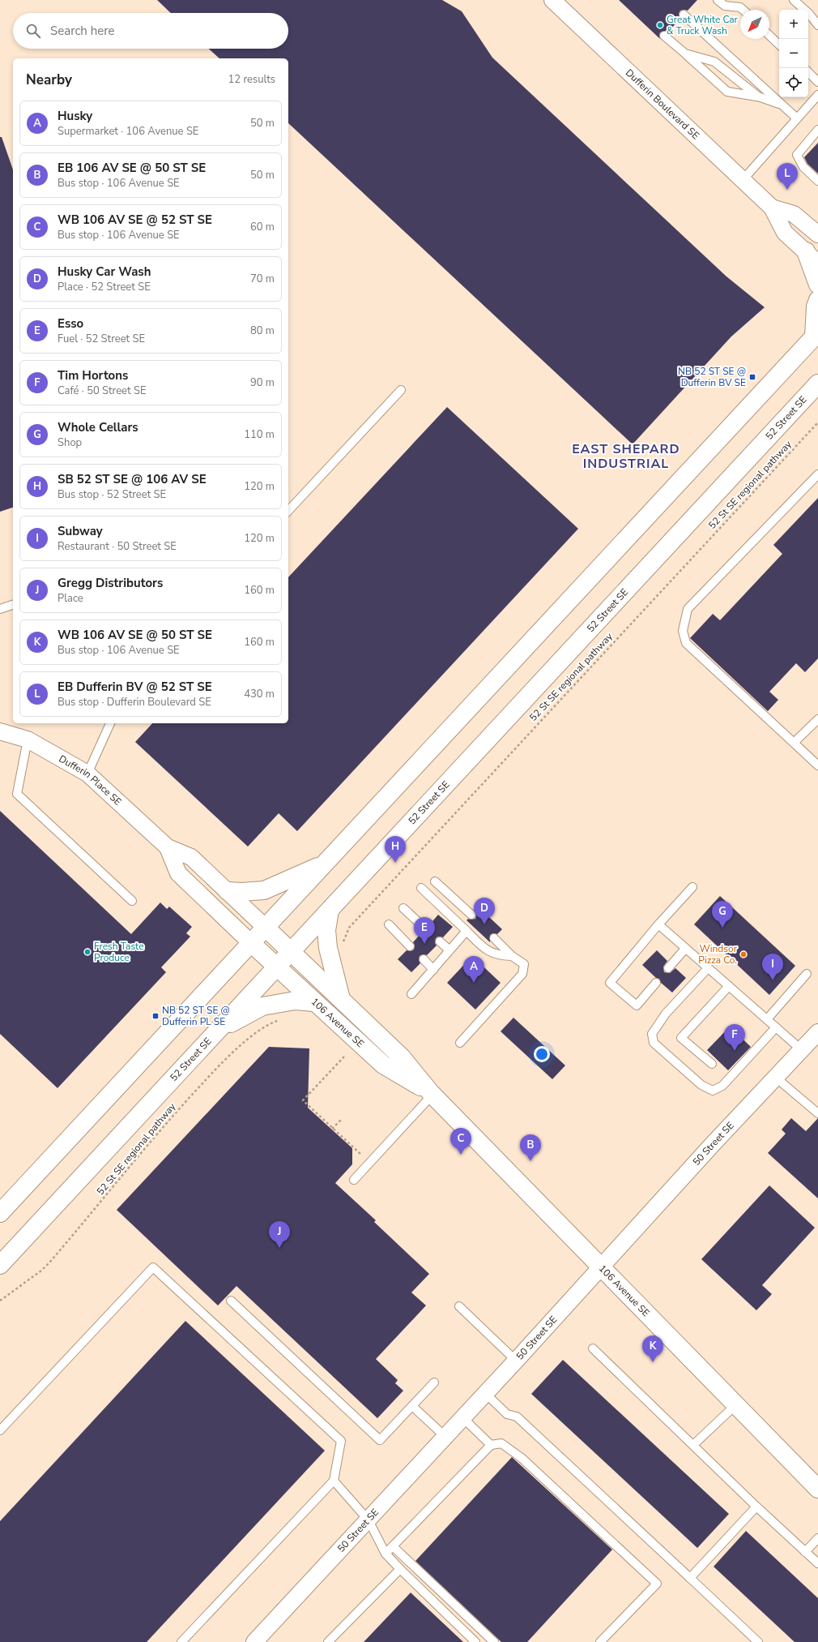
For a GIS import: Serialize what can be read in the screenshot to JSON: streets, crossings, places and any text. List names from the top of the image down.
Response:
{
  "streets": {
    "main road": ["52 Street SE", "106 Avenue SE"],
    "street": ["Dufferin Boulevard SE", "Dufferin Place SE", "50 Street SE"],
    "path": ["52 St SE regional pathway"]
  },
  "crossings": [
    ["52 Street SE", "106 Avenue SE"],
    ["Dufferin Place SE", "106 Avenue SE"],
    ["106 Avenue SE", "50 Street SE"]
  ],
  "districts": ["EAST SHEPARD INDUSTRIAL"],
  "places": {
    "other": ["Great White Car & Truck Wash", "Fresh Taste Produce", "Windsor Pizza Co."],
    "transit": ["NB 52 ST SE @ Dufferin BV SE", "NB 52 ST SE @ Dufferin PL SE"]
  },
  "north": "bottom left",
  "page": {
    "map_buttons": ["+", "−"],
    "search": "Search here",
    "heading": ["Nearby", "12 results"],
    "list": [
      {
        "mark": "A",
        "name": "Husky",
        "note": "Supermarket · 106 Avenue SE",
        "value": "50 m"
      },
      {
        "mark": "B",
        "name": "EB 106 AV SE @ 50 ST SE",
        "note": "Bus stop · 106 Avenue SE",
        "value": "50 m"
      },
      {
        "mark": "C",
        "name": "WB 106 AV SE @ 52 ST SE",
        "note": "Bus stop · 106 Avenue SE",
        "value": "60 m"
      },
      {
        "mark": "D",
        "name": "Husky Car Wash",
        "note": "Place · 52 Street SE",
        "value": "70 m"
      },
      {
        "mark": "E",
        "name": "Esso",
        "note": "Fuel · 52 Street SE",
        "value": "80 m"
      },
      {
        "mark": "F",
        "name": "Tim Hortons",
        "note": "Café · 50 Street SE",
        "value": "90 m"
      },
      {
        "mark": "G",
        "name": "Whole Cellars",
        "note": "Shop",
        "value": "110 m"
      },
      {
        "mark": "H",
        "name": "SB 52 ST SE @ 106 AV SE",
        "note": "Bus stop · 52 Street SE",
        "value": "120 m"
      },
      {
        "mark": "I",
        "name": "Subway",
        "note": "Restaurant · 50 Street SE",
        "value": "120 m"
      },
      {
        "mark": "J",
        "name": "Gregg Distributors",
        "note": "Place",
        "value": "160 m"
      },
      {
        "mark": "K",
        "name": "WB 106 AV SE @ 50 ST SE",
        "note": "Bus stop · 106 Avenue SE",
        "value": "160 m"
      },
      {
        "mark": "L",
        "name": "EB Dufferin BV @ 52 ST SE",
        "note": "Bus stop · Dufferin Boulevard SE",
        "value": "430 m"
      }
    ],
    "pins": [
      "L",
      "H",
      "D",
      "G",
      "E",
      "I",
      "A",
      "F",
      "C",
      "B",
      "J",
      "K"
    ]
  }
}
